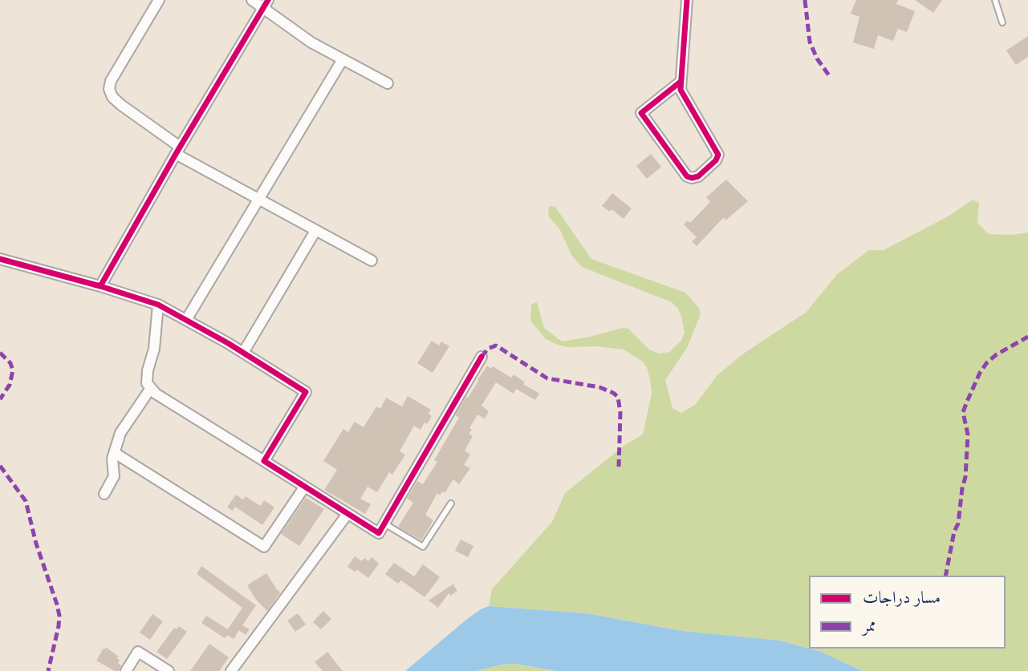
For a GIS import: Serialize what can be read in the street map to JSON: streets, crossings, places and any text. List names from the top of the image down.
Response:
{
  "legend": ["مسار دراجات", "ممر"]
}
